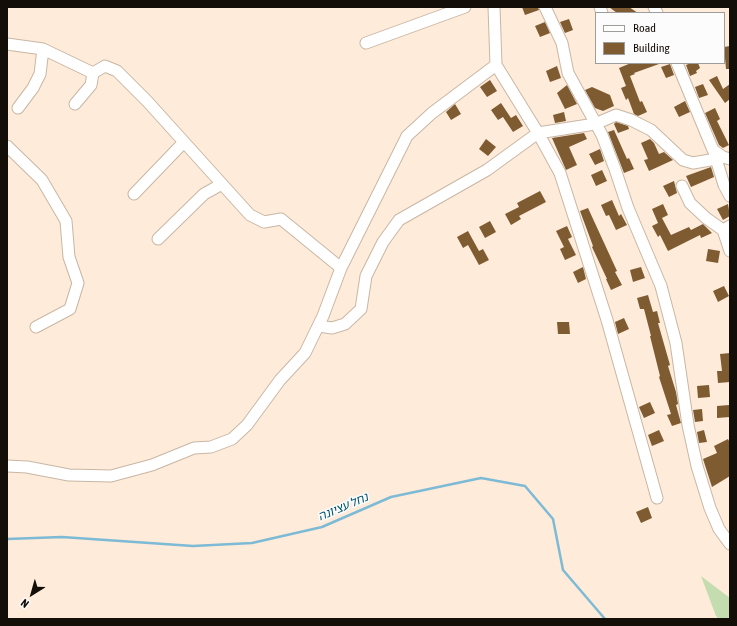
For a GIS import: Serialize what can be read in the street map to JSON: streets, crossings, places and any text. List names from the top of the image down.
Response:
{
  "water": ["נחל עציונה"],
  "legend": ["Road", "Building"],
  "north": "bottom left"
}
